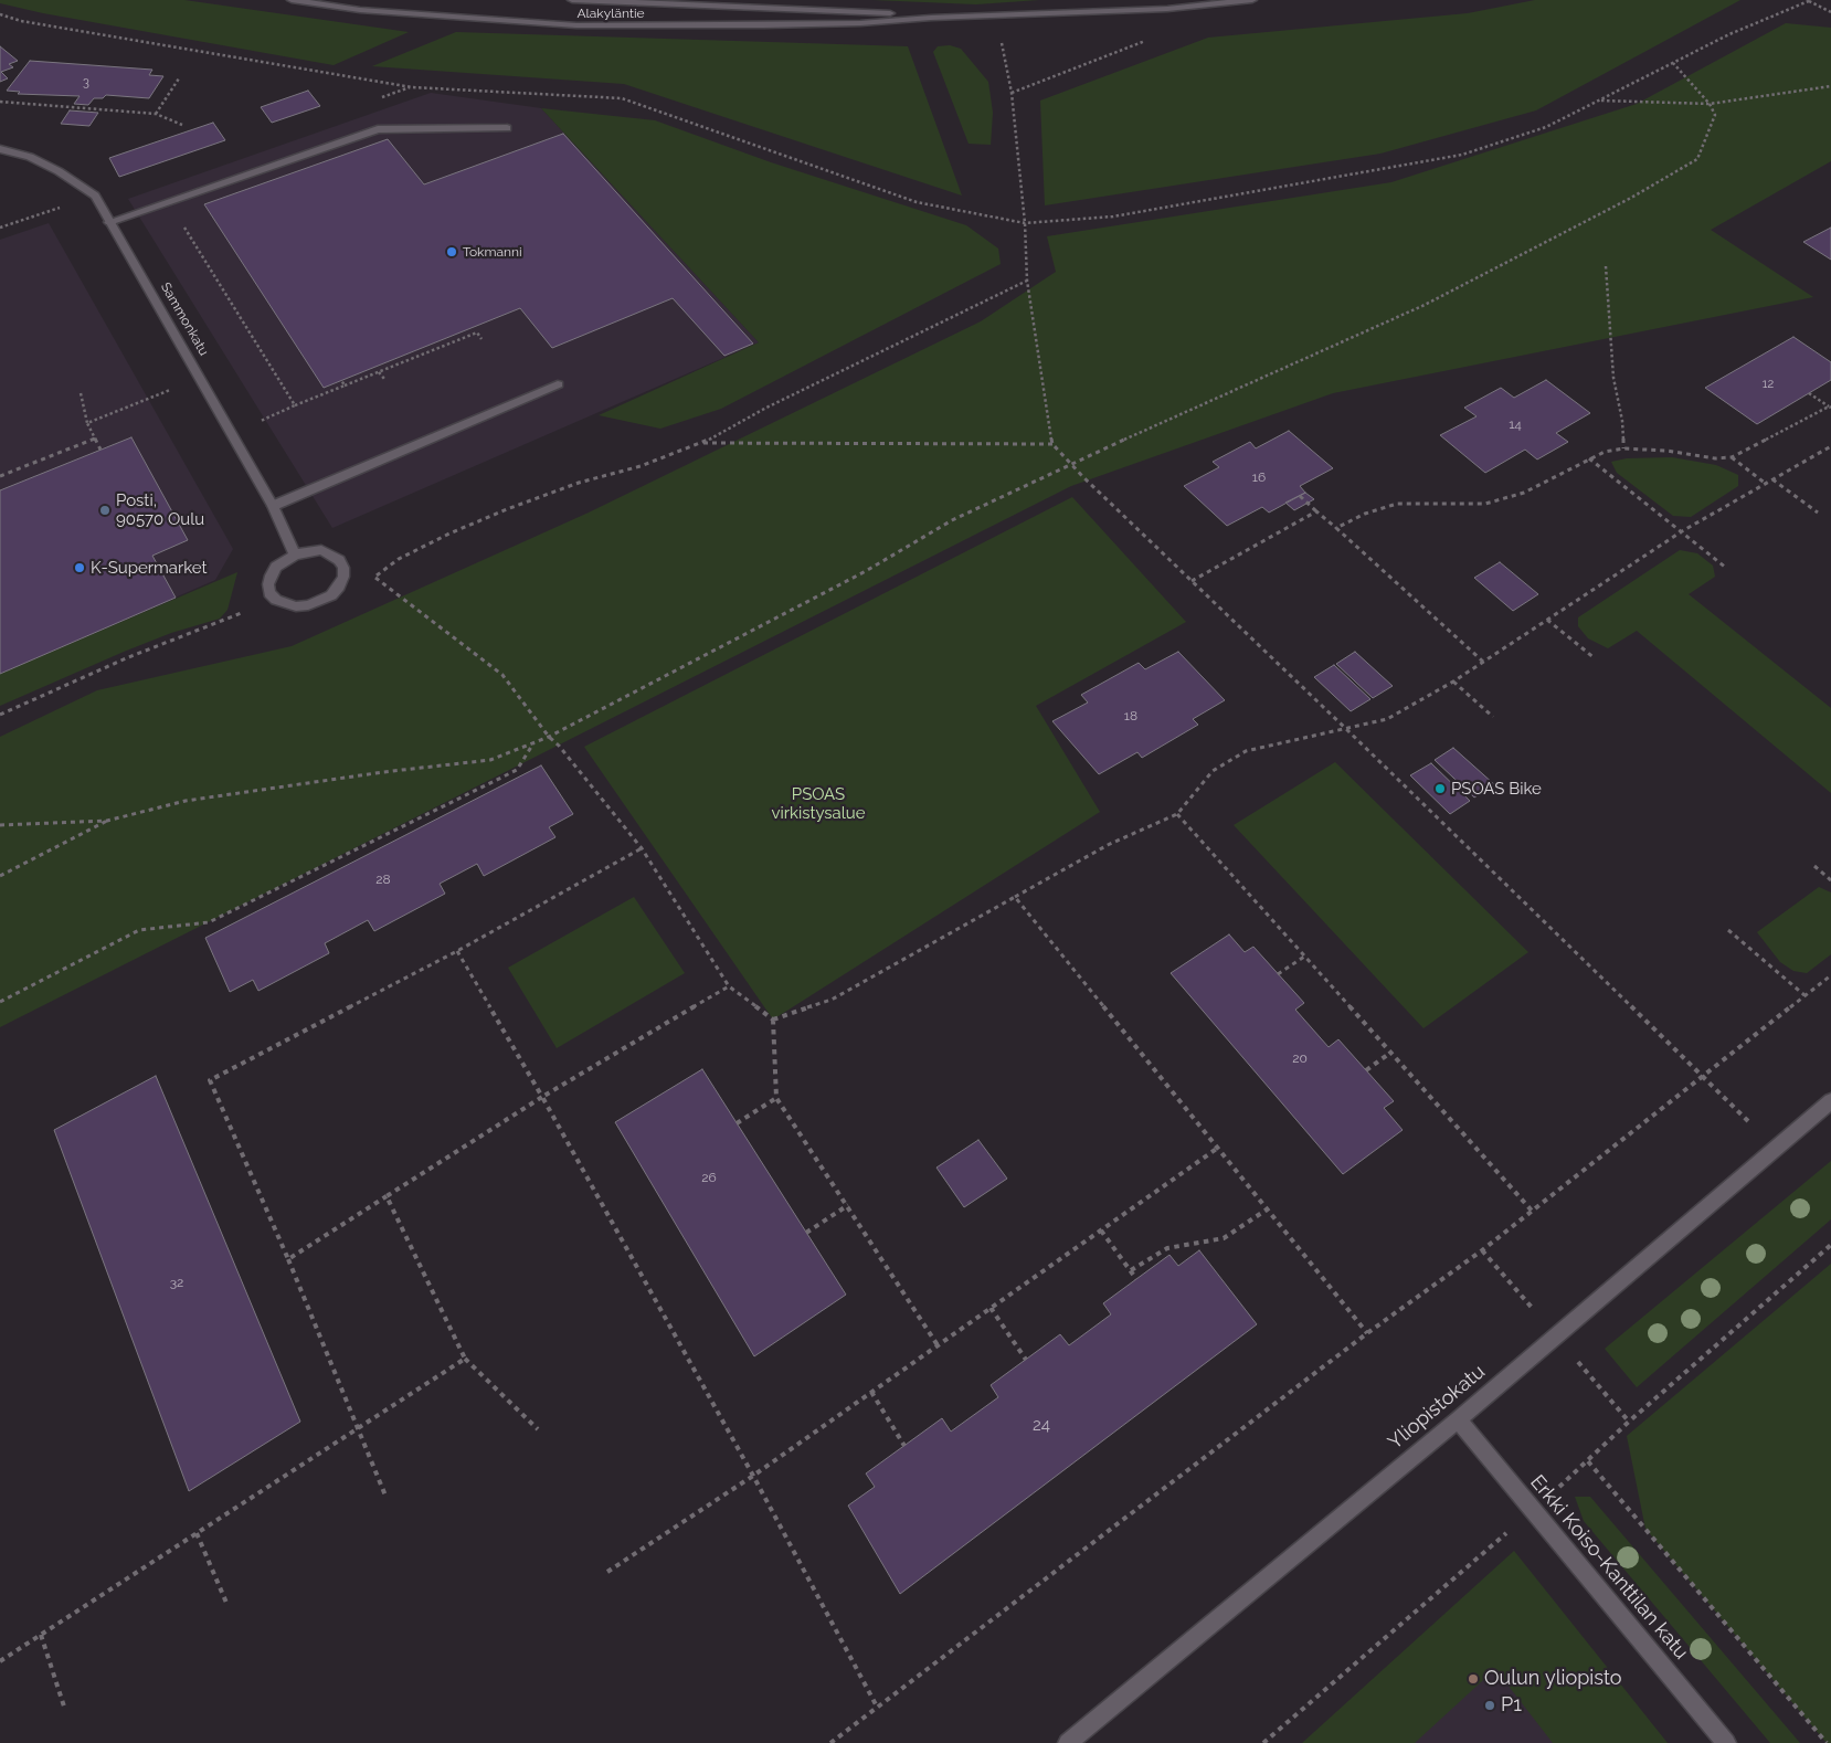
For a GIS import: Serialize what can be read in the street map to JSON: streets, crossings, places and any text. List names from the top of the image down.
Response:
{
  "streets": {
    "street": [
      "Alakyläntie",
      "Sammonkatu",
      "Yliopistokatu",
      "Erkki Koiso-Kanttilan katu"
    ]
  },
  "crossings": [
    ["Yliopistokatu", "Erkki Koiso-Kanttilan katu"]
  ],
  "parks": ["PSOAS virkistysalue"],
  "places": [
    "Tokmanni",
    "Posti, 90570 Oulu",
    "K-Supermarket",
    "PSOAS Bike",
    "Oulun yliopisto",
    "P1"
  ],
  "house_numbers": [
    "3",
    "12",
    "14",
    "16",
    "18",
    "28",
    "20",
    "26",
    "32",
    "24"
  ]
}
